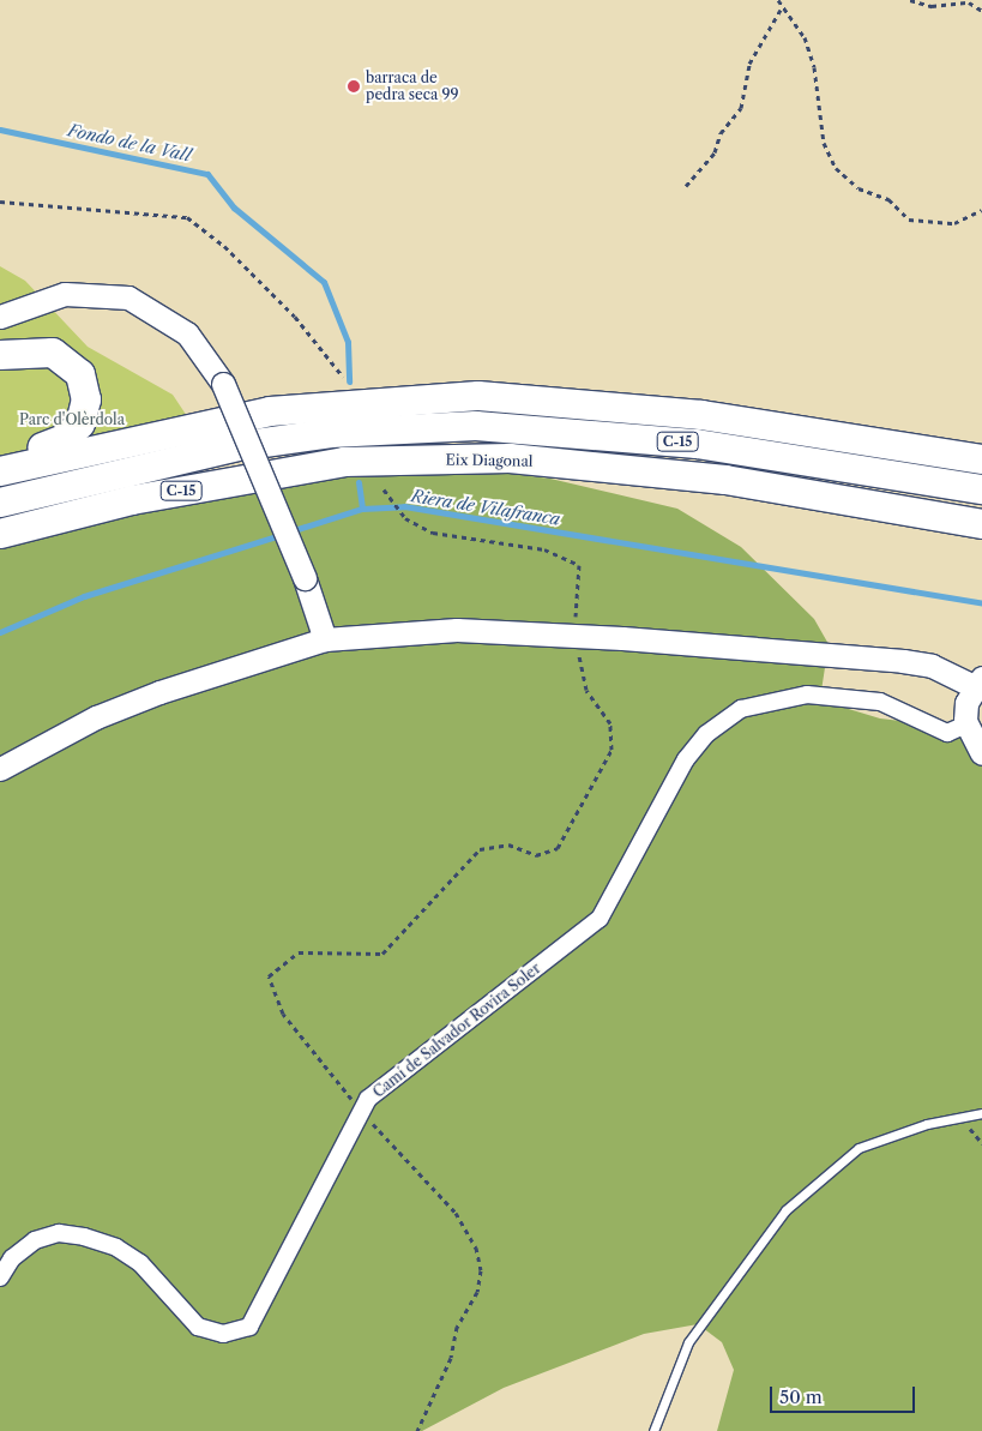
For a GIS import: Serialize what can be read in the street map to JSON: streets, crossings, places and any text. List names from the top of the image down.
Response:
{
  "streets": {
    "highway": ["C-15", "Eix Diagonal"],
    "street": ["Camí de Salvador Rovira Soler"]
  },
  "water": ["Fondo de la Vall", "Riera de Vilafranca"],
  "parks": ["Parc d'Olèrdola"],
  "places": ["barraca de pedra seca 99"],
  "scale_bar": "50 m"
}
